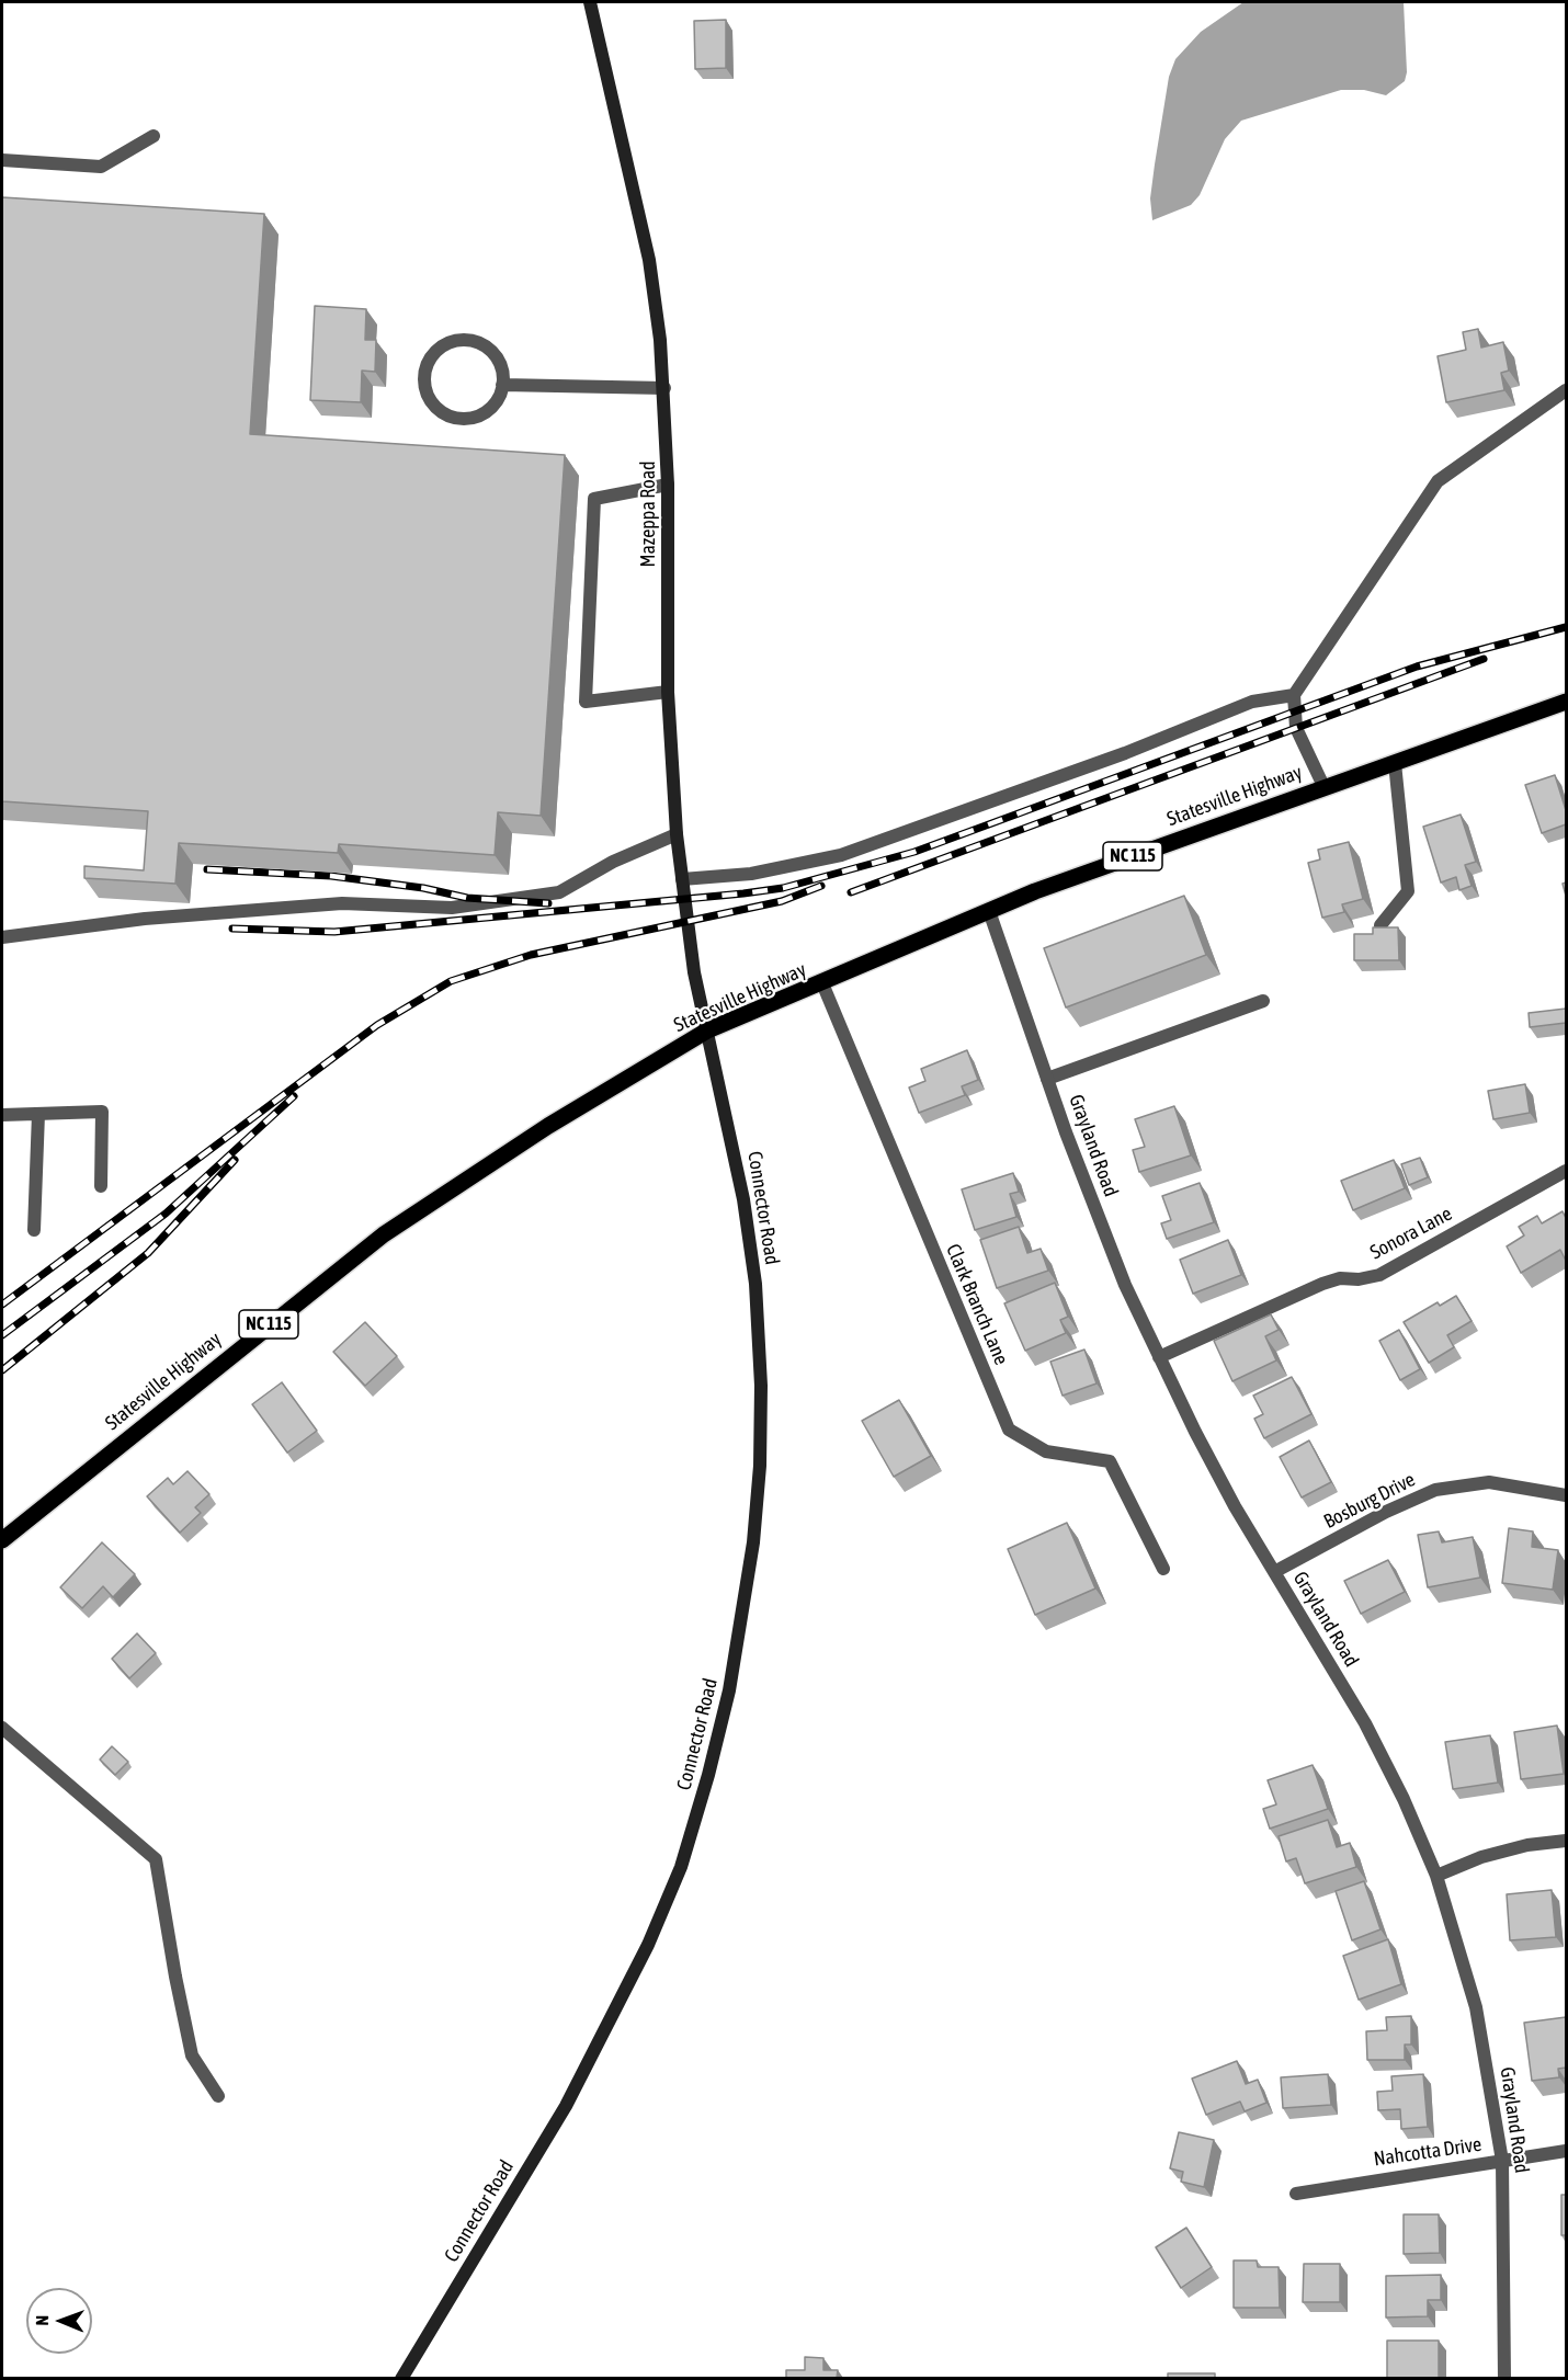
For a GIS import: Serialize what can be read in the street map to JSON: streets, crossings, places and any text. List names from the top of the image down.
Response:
{
  "streets": {
    "main road": ["Statesville Highway", "NC 115"],
    "street": [
      "Mazeppa Road",
      "Grayland Road",
      "Connector Road",
      "Sonora Lane",
      "Clark Branch Lane",
      "Bosburg Drive",
      "Nahcotta Drive"
    ]
  },
  "crossings": [
    ["Mazeppa Road", "Statesville Highway"],
    ["Mazeppa Road", "Connector Road"],
    ["Statesville Highway", "Grayland Road"],
    ["Statesville Highway", "Connector Road"],
    ["Statesville Highway", "Clark Branch Lane"],
    ["Grayland Road", "Sonora Lane"],
    ["Grayland Road", "Bosburg Drive"],
    ["Grayland Road", "Nahcotta Drive"]
  ],
  "north": "left"
}
